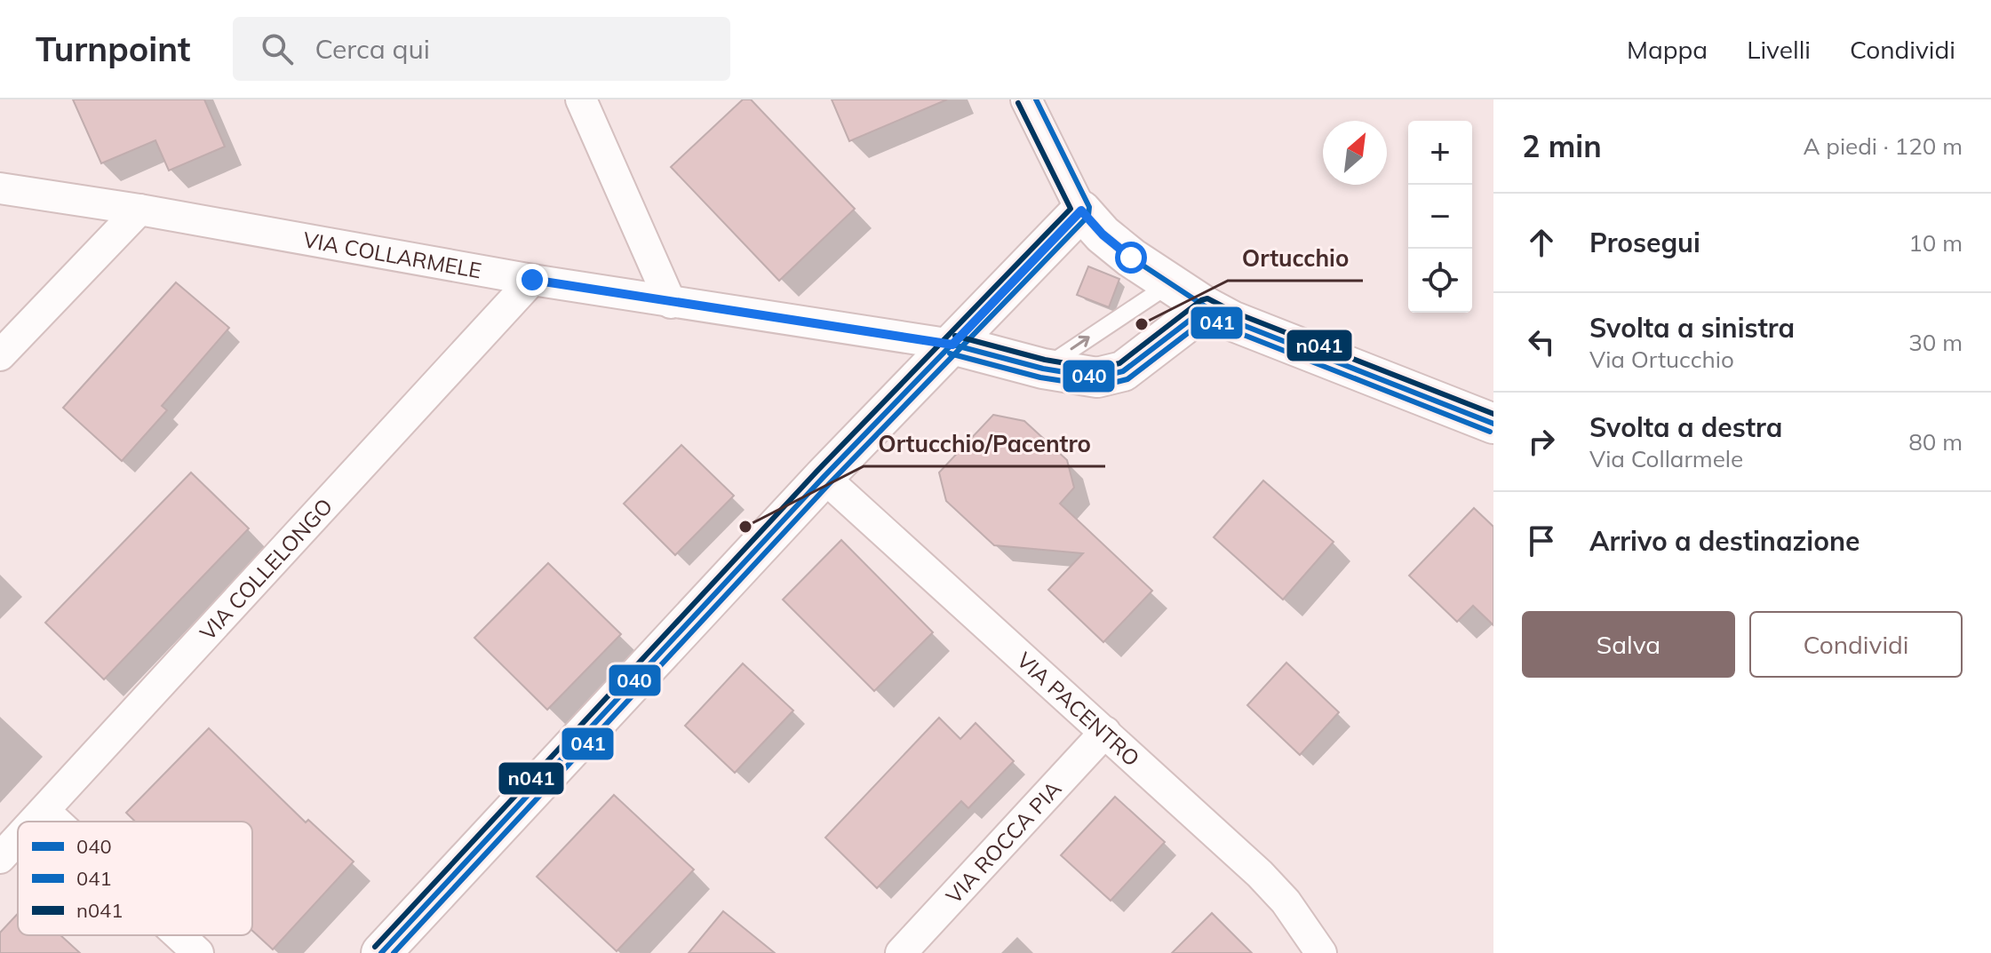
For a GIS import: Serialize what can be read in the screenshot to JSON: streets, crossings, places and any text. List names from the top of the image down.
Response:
{
  "streets": {
    "street": [
      "VIA COLLARMELE",
      "VIA COLLELONGO",
      "VIA PACENTRO",
      "VIA ROCCA PIA"
    ]
  },
  "crossings": [
    ["VIA COLLARMELE", "VIA COLLELONGO"],
    ["VIA PACENTRO", "VIA ROCCA PIA"]
  ],
  "places": ["Ortucchio", "Ortucchio/Pacentro"],
  "lines": ["transit line 041", "transit line n041", "transit line 040"],
  "legend": ["040", "041", "n041"],
  "north": "top right",
  "page": {
    "header": "Turnpoint",
    "search": "Cerca qui",
    "nav": ["Mappa", "Livelli", "Condividi"],
    "heading": ["2 min", "A piedi · 120 m"],
    "map_buttons": ["+", "−"],
    "list": [
      ["Prosegui", "10 m"],
      ["Svolta a sinistra", "Via Ortucchio", "30 m"],
      ["Svolta a destra", "Via Collarmele", "80 m"],
      "Arrivo a destinazione"
    ],
    "buttons": ["Salva", "Condividi"]
  }
}
